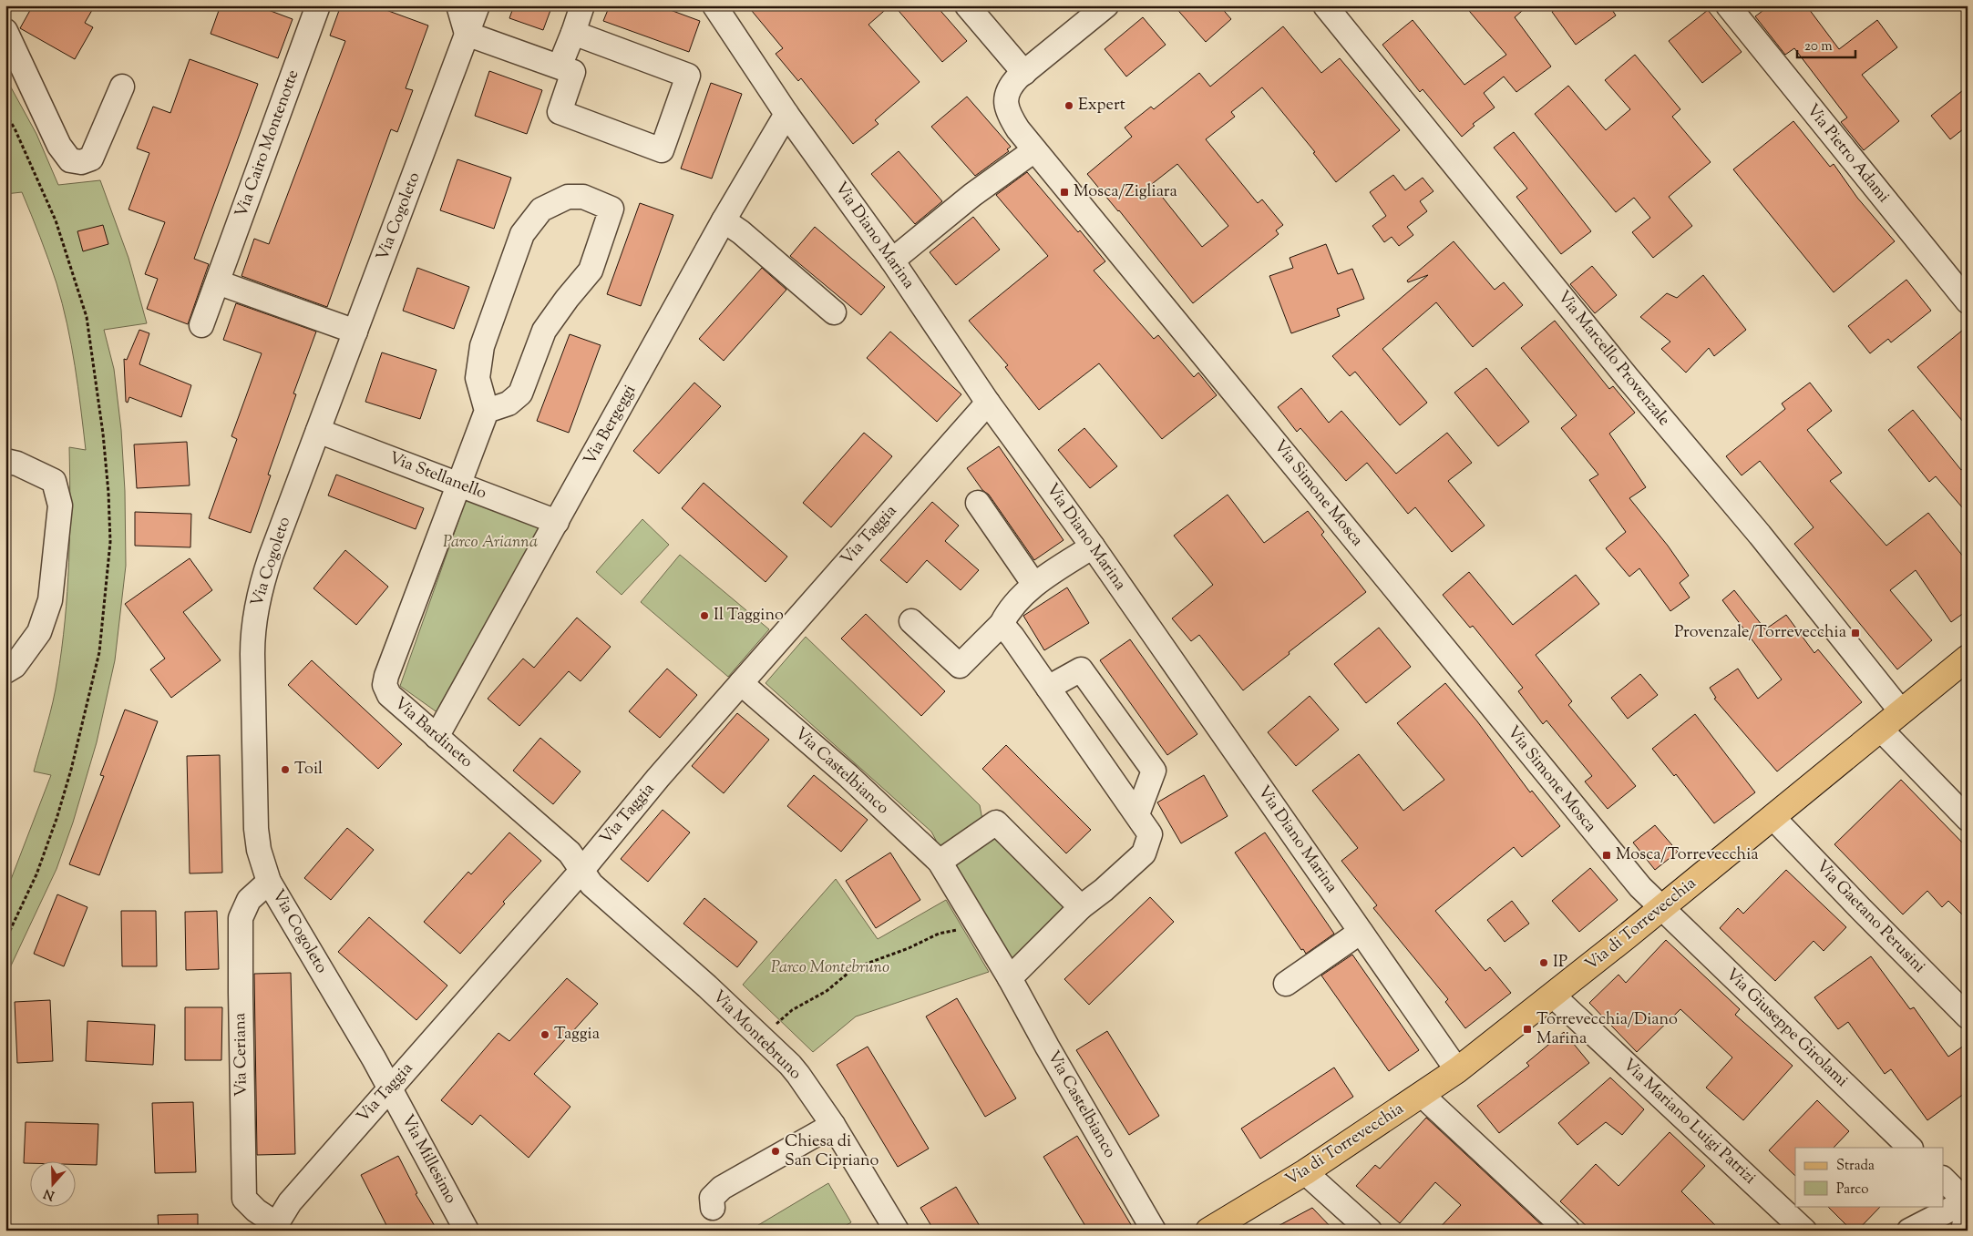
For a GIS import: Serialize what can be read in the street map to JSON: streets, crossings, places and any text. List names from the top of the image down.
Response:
{
  "streets": {
    "main road": ["Via di Torrevecchia"],
    "street": [
      "Via Cairo Montenotte",
      "Via Pietro Adami",
      "Via Cogoleto",
      "Via Diano Marina",
      "Via Marcello Provenzale",
      "Via Bergeggi",
      "Via Stellanello",
      "Via Simone Mosca",
      "Via Taggia",
      "Via Bardineto",
      "Via Castelbianco",
      "Via Gaetano Perusini",
      "Via Giuseppe Girolami",
      "Via Montebruno",
      "Via Ceriana",
      "Via Mariano Luigi Patrizi",
      "Via Millesimo"
    ]
  },
  "crossings": [
    ["Via Cogoleto", "Via Stellanello"],
    ["Via Cogoleto", "Via Taggia"],
    ["Via Cogoleto", "Via Ceriana"],
    ["Via Cogoleto", "Via Millesimo"],
    ["Via Diano Marina", "Via Bergeggi"],
    ["Via Diano Marina", "Via Taggia"],
    ["Via Diano Marina", "Via di Torrevecchia"],
    ["Via Marcello Provenzale", "Via di Torrevecchia"],
    ["Via Bergeggi", "Via Stellanello"],
    ["Via Bergeggi", "Via Bardineto"],
    ["Via Stellanello", "Via Bardineto"],
    ["Via Simone Mosca", "Via di Torrevecchia"],
    ["Via Simone Mosca", "Via Giuseppe Girolami"],
    ["Via Taggia", "Via Bardineto"],
    ["Via Taggia", "Via Castelbianco"],
    ["Via Taggia", "Via Montebruno"],
    ["Via Taggia", "Via Ceriana"],
    ["Via Taggia", "Via Millesimo"],
    ["Via Bardineto", "Via Montebruno"],
    ["Via Gaetano Perusini", "Via di Torrevecchia"],
    ["Via di Torrevecchia", "Via Giuseppe Girolami"],
    ["Via di Torrevecchia", "Via Mariano Luigi Patrizi"]
  ],
  "parks": ["Parco Arianna", "Parco Montebruno"],
  "places": {
    "other": [
      "Expert",
      "Il Taggino",
      "Toil",
      "IP",
      "Taggia",
      "Chiesa di San Cipriano"
    ],
    "transit": [
      "Mosca/Zigliara",
      "Provenzale/Torrevecchia",
      "Mosca/Torrevecchia",
      "Torrevecchia/Diano Marina"
    ]
  },
  "legend": ["Strada", "Parco"],
  "scale_bar": "20 m",
  "north": "bottom"
}
